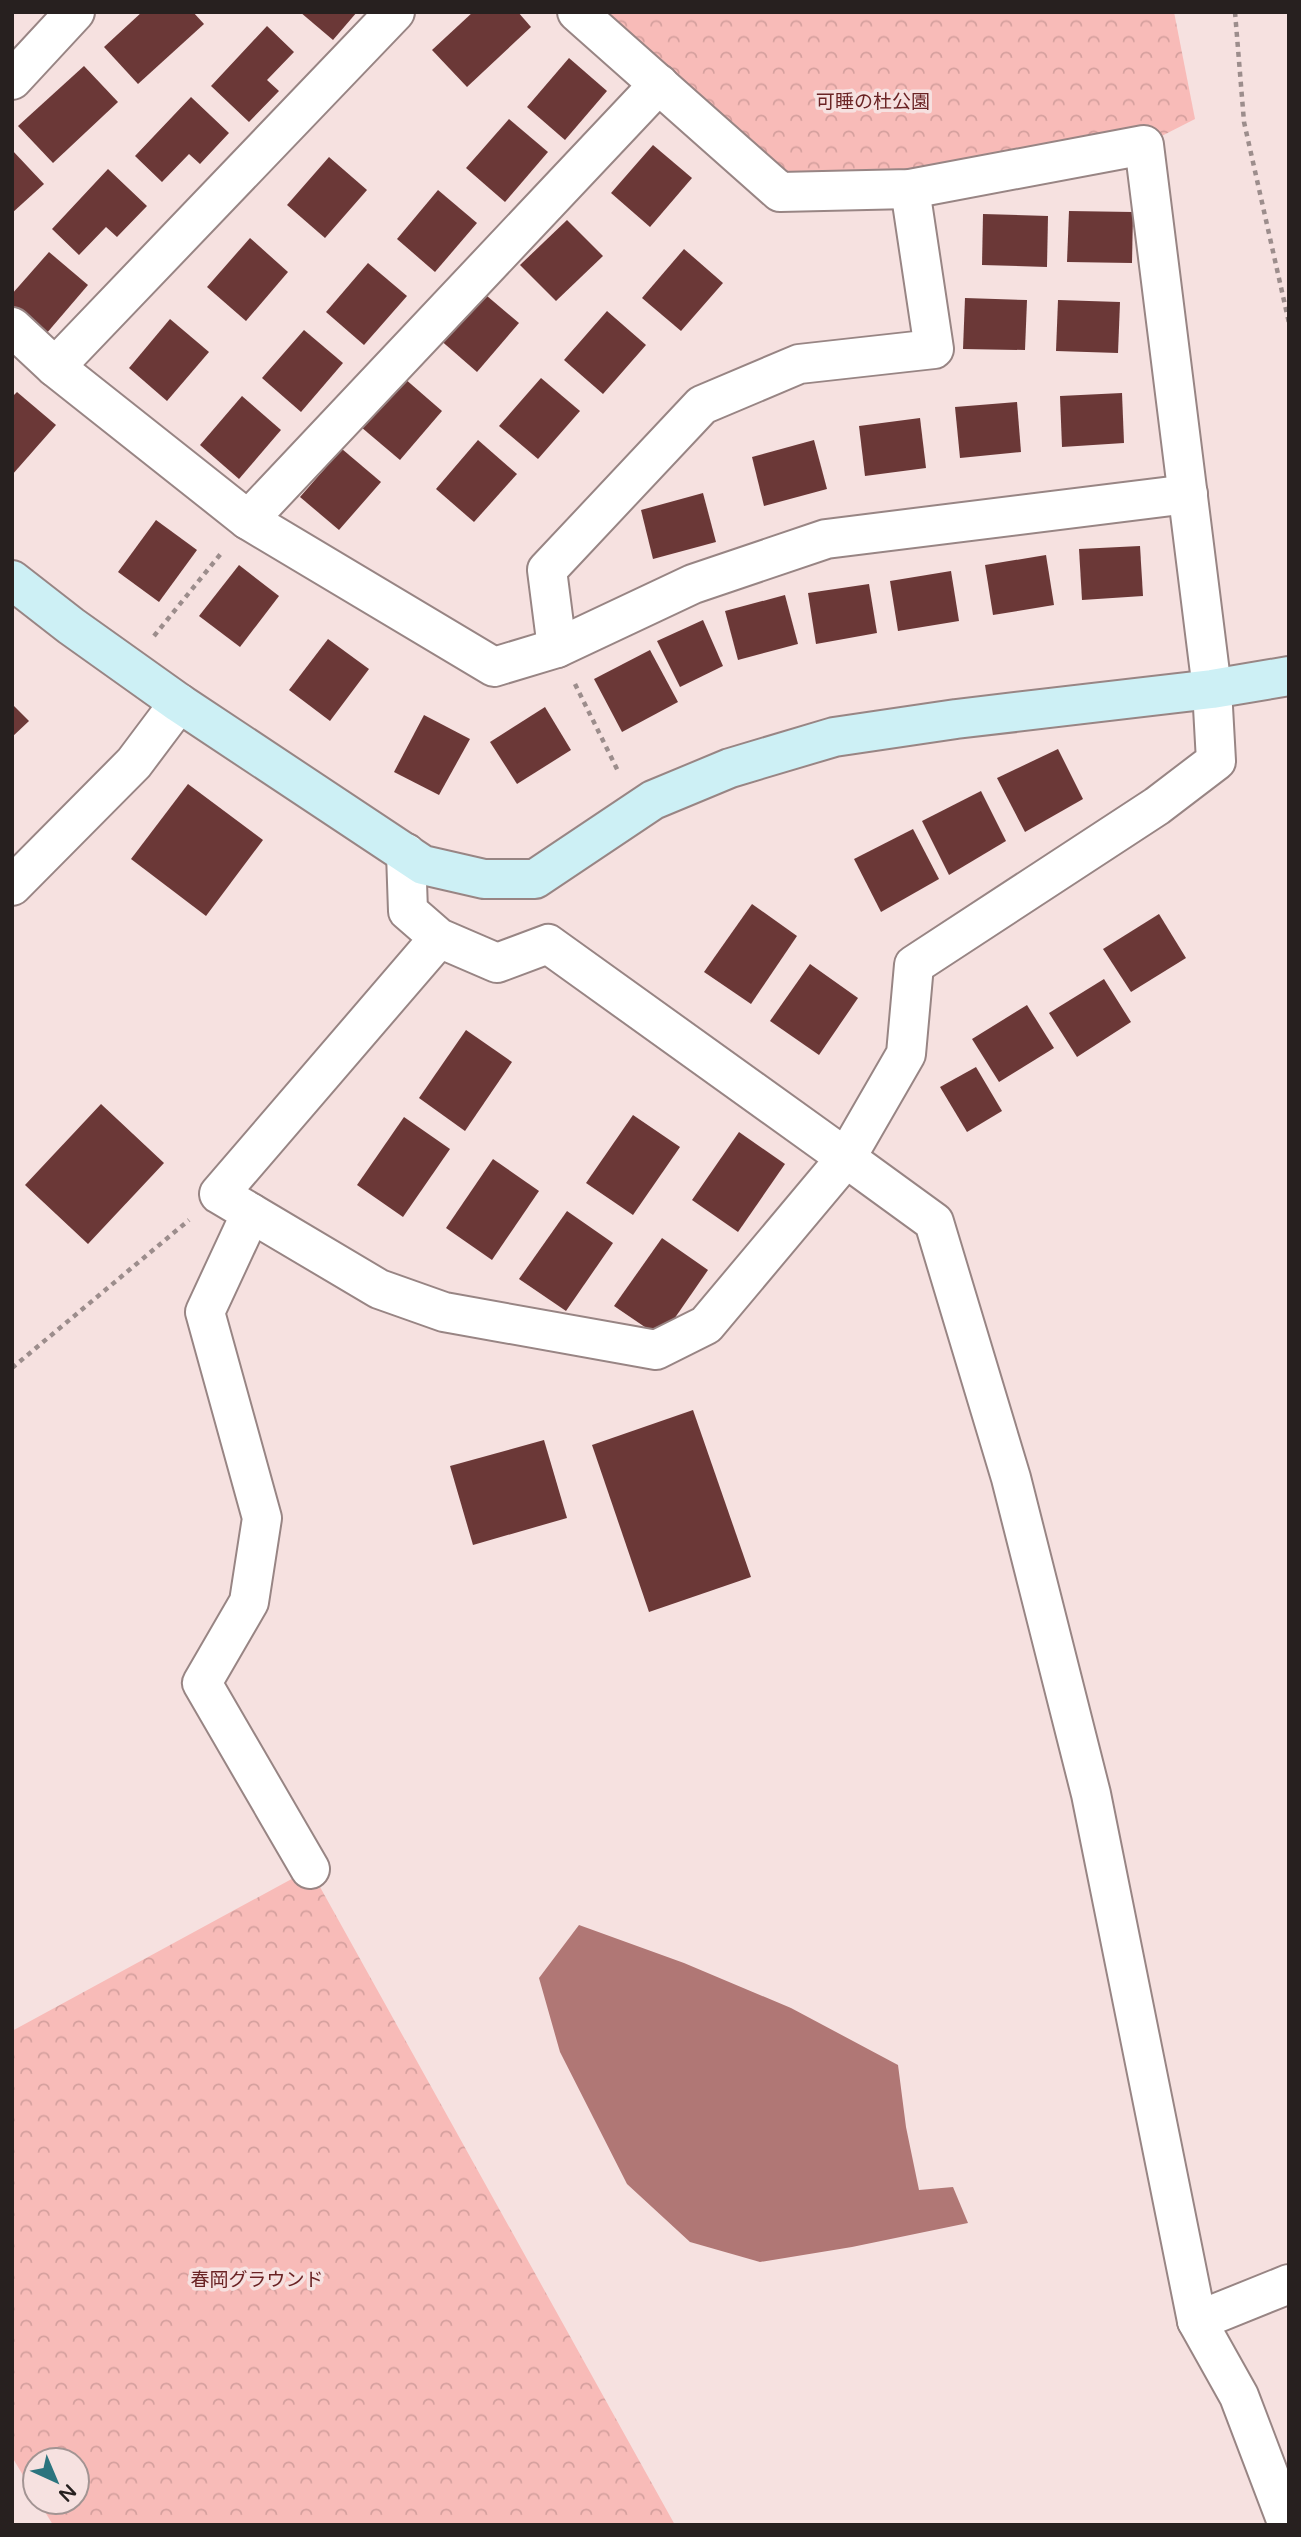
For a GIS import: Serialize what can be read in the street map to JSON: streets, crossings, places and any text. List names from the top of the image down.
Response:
{
  "parks": ["可睡の杜公園", "春岡グラウンド"],
  "north": "bottom right"
}
